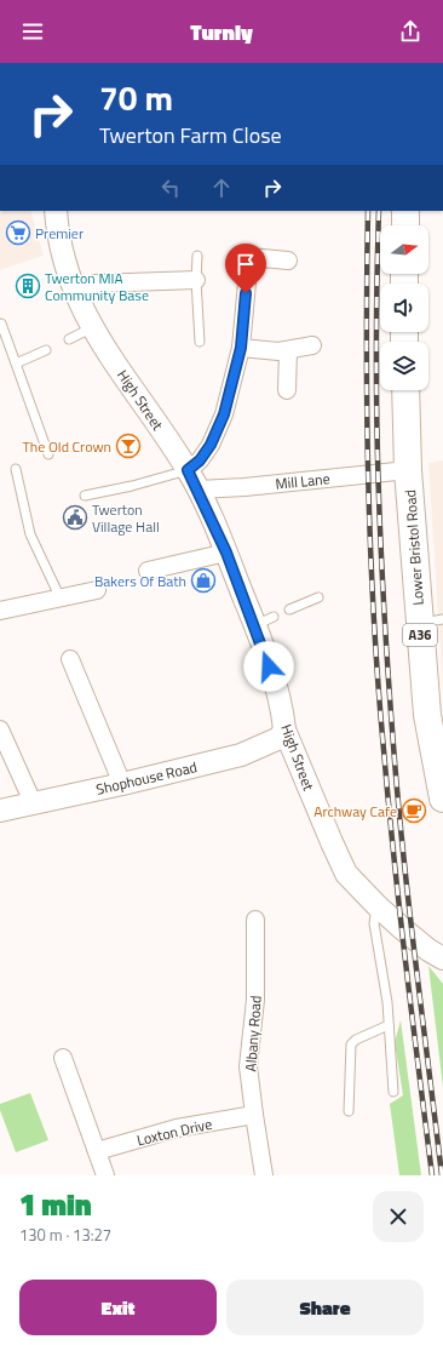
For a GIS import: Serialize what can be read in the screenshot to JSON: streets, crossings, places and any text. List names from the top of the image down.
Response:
{
  "streets": {
    "highway": ["Lower Bristol Road", "A36"],
    "street": [
      "High Street",
      "Mill Lane",
      "Shophouse Road",
      "Albany Road",
      "Loxton Drive"
    ]
  },
  "crossings": [
    ["High Street", "Mill Lane"],
    ["High Street", "Shophouse Road"],
    ["Mill Lane", "Lower Bristol Road"],
    ["Albany Road", "Loxton Drive"]
  ],
  "places": {
    "supermarket": ["Premier"],
    "building": ["Twerton MIA Community Base"],
    "bar": ["The Old Crown"],
    "public building": ["Twerton Village Hall"],
    "shop": ["Bakers Of Bath"],
    "cafe": ["Archway Cafe"]
  },
  "north": "right",
  "page": {
    "header": "Turnly",
    "turn": ["70 m", "Twerton Farm Close"],
    "heading": ["1 min", "130 m · 13:27"],
    "buttons": ["Exit", "Share"]
  }
}
